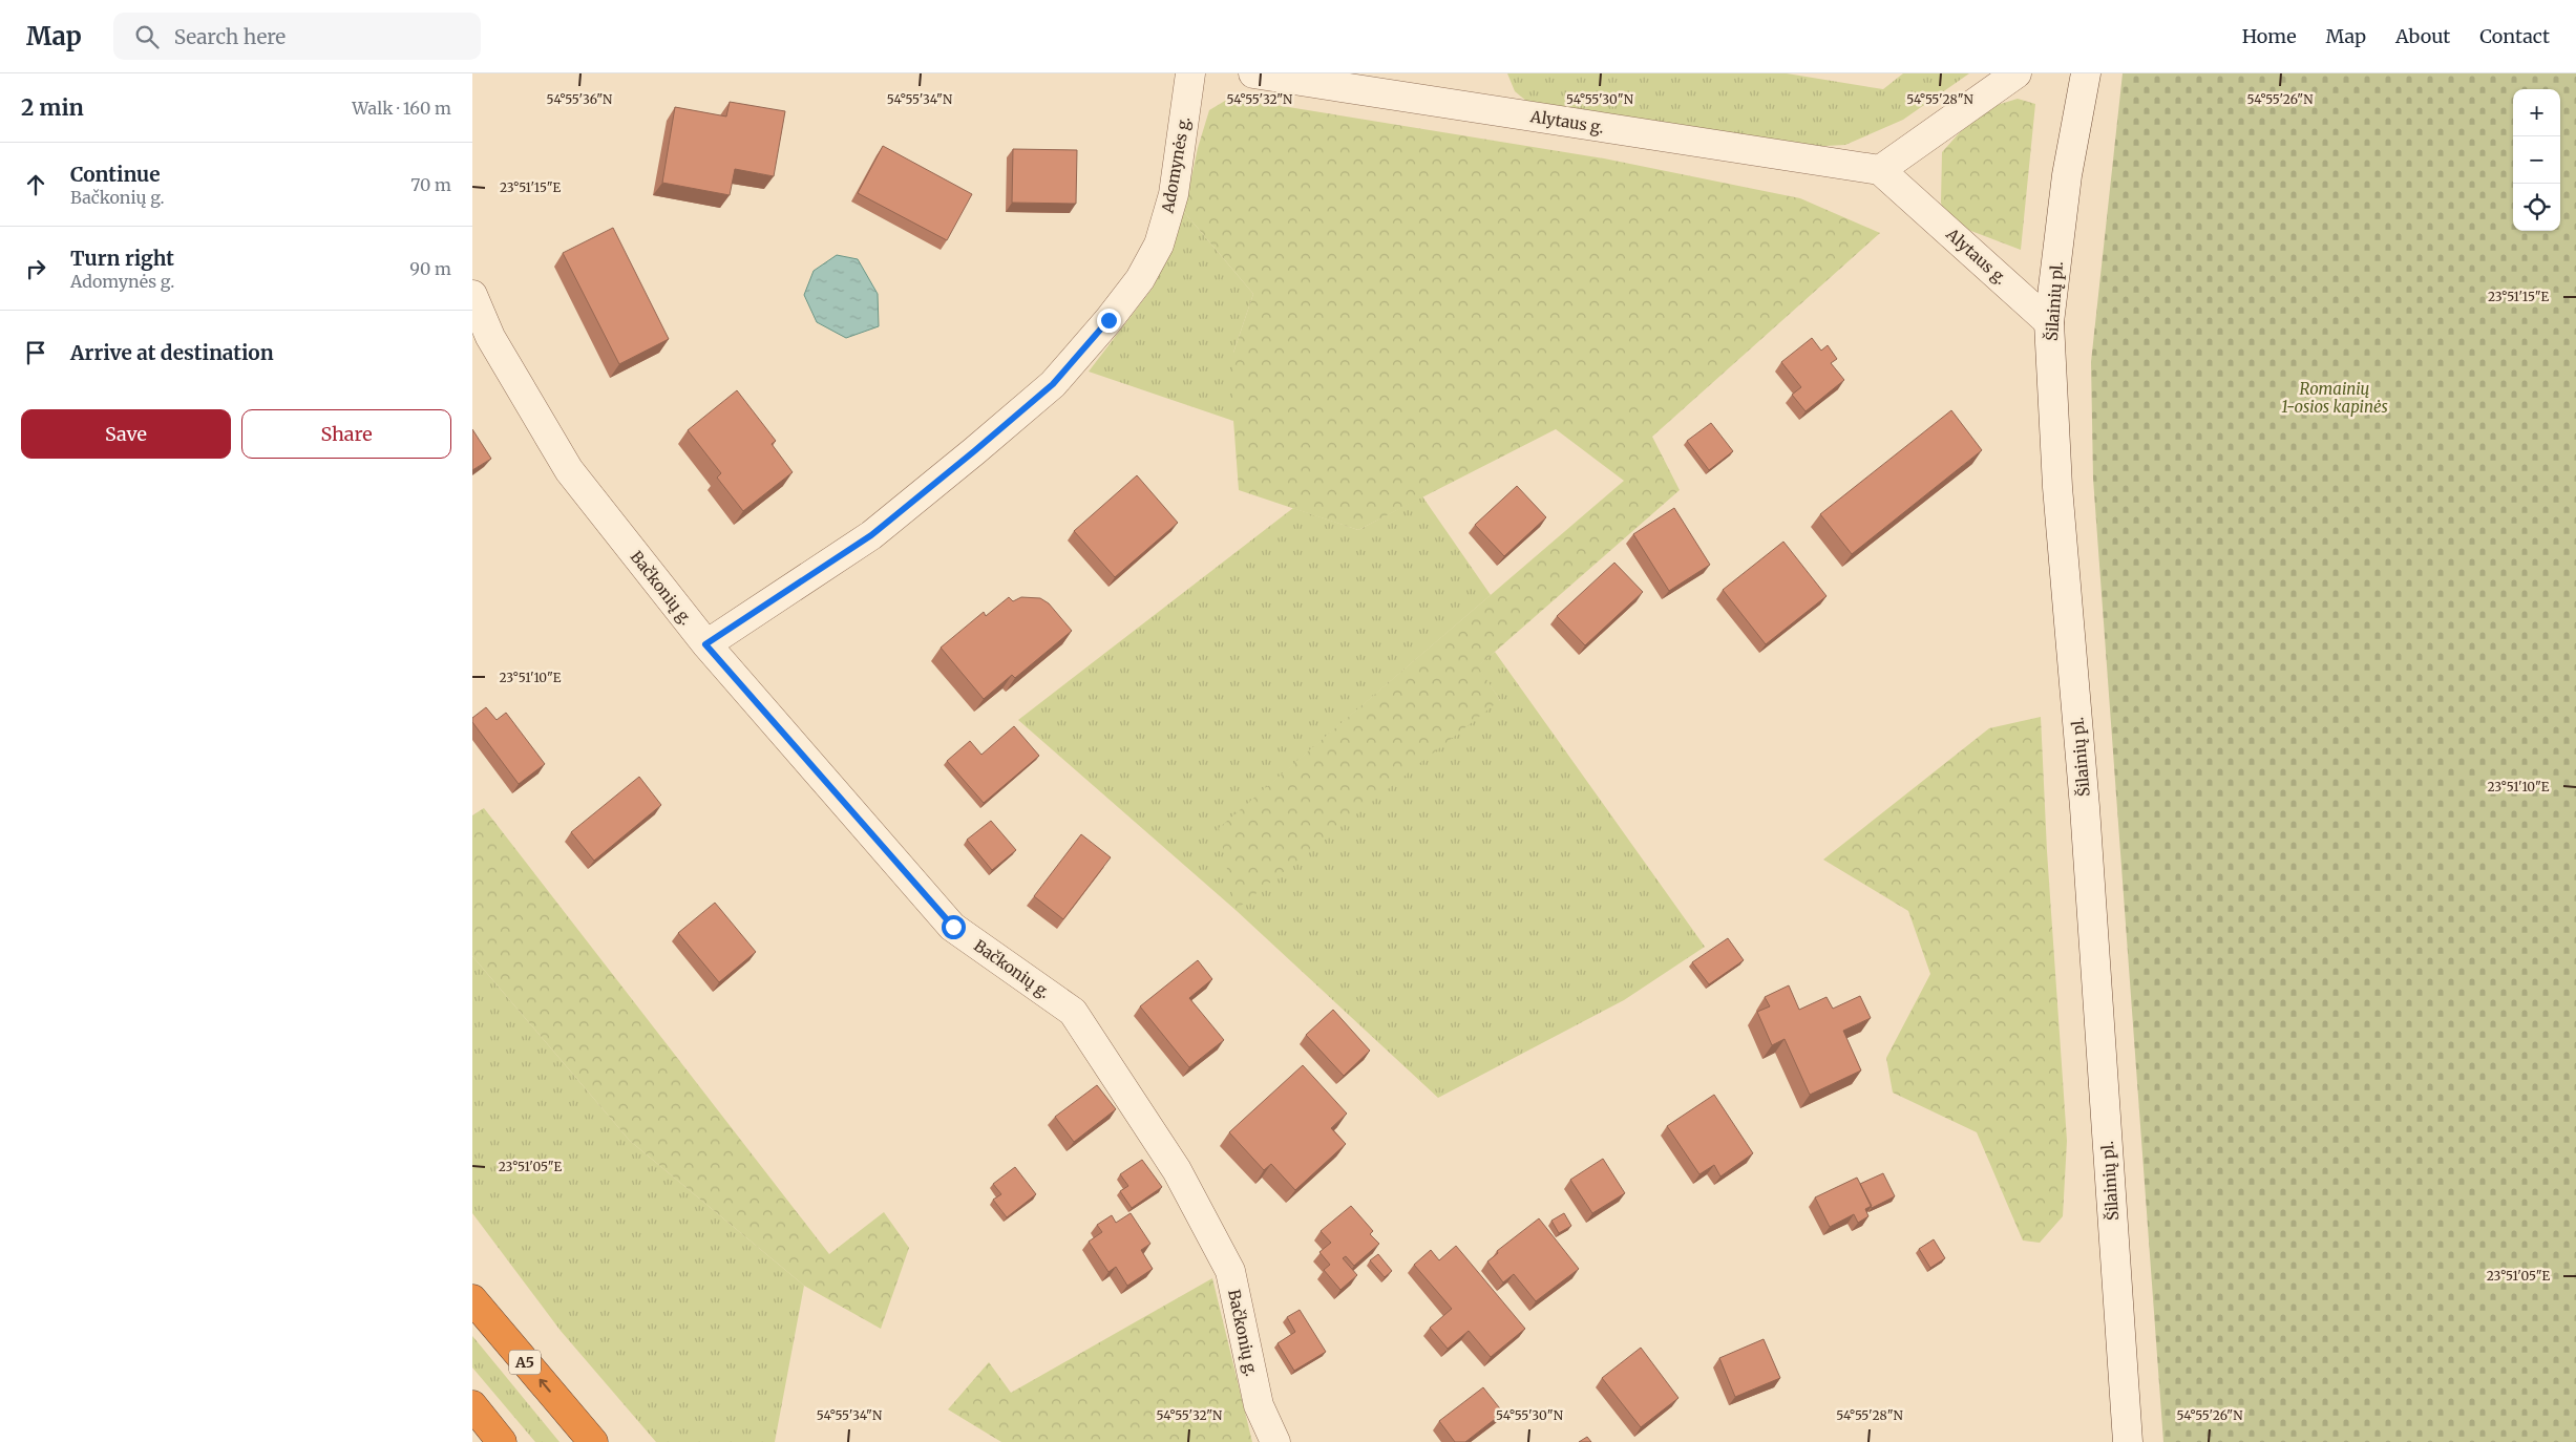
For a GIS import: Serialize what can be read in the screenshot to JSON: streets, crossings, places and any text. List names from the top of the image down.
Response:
{
  "streets": {
    "highway": ["A5"],
    "street": [
      "Alytaus g.",
      "Adomynės g.",
      "Šilainių pl.",
      "Bačkonių g."
    ]
  },
  "crossings": [
    ["Alytaus g.", "Šilainių pl."],
    ["Adomynės g.", "Bačkonių g."]
  ],
  "parks": ["Romainių 1-osios kapinės"],
  "page": {
    "header": "Map",
    "search": "Search here",
    "nav": [
      "Home",
      "Map",
      "About",
      "Contact"
    ],
    "heading": ["2 min", "Walk · 160 m"],
    "map_buttons": ["+", "−"],
    "list": [
      ["Continue", "Bačkonių g.", "70 m"],
      ["Turn right", "Adomynės g.", "90 m"],
      "Arrive at destination"
    ],
    "buttons": ["Save", "Share"]
  },
  "coordinates": [
    "54°55'36\"N",
    "54°55'34\"N",
    "54°55'32\"N",
    "54°55'30\"N",
    "54°55'28\"N",
    "54°55'26\"N",
    "23°51'15\"E",
    "23°51'10\"E",
    "23°51'05\"E"
  ]
}
